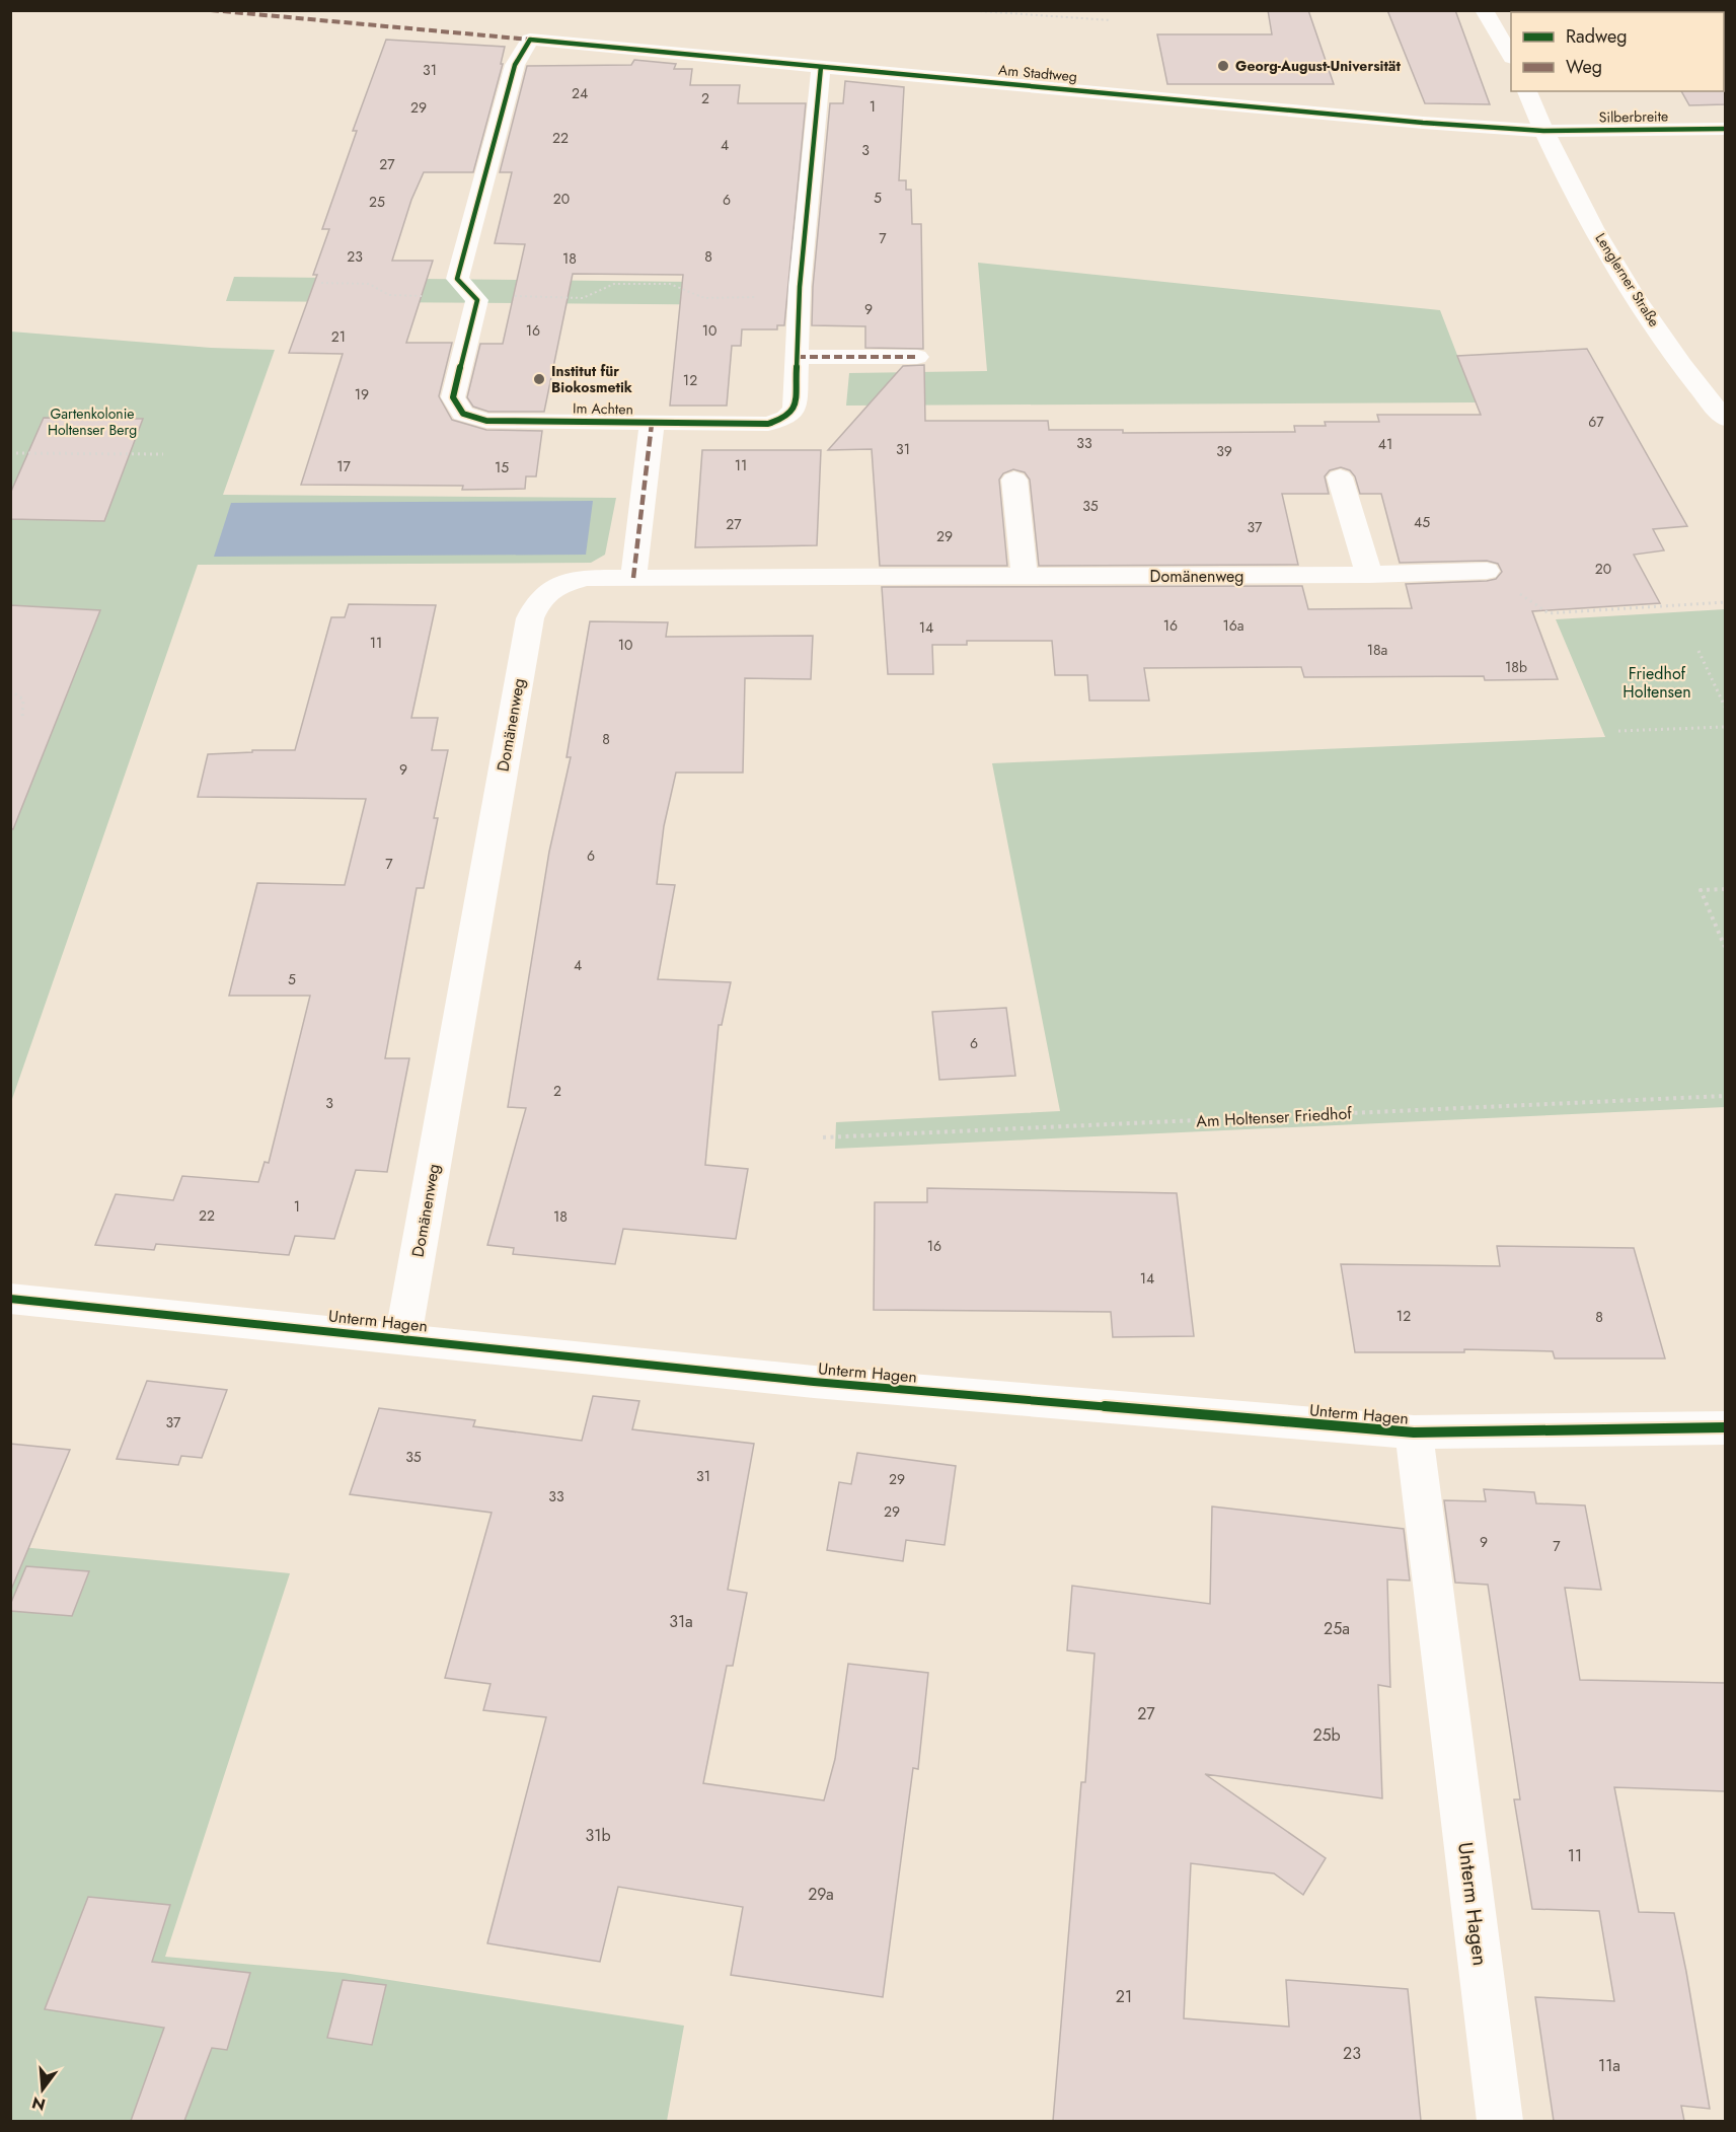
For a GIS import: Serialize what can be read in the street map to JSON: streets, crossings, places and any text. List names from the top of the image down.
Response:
{
  "streets": {
    "street": [
      "Am Stadtweg",
      "Silberbreite",
      "Lenglerner Straße",
      "Im Achten",
      "Domänenweg",
      "Unterm Hagen"
    ],
    "path": ["Am Holtenser Friedhof"]
  },
  "crossings": [
    ["Am Stadtweg", "Silberbreite"],
    ["Am Stadtweg", "Lenglerner Straße"],
    ["Am Stadtweg", "Im Achten"],
    ["Silberbreite", "Lenglerner Straße"],
    ["Im Achten", "Domänenweg"],
    ["Domänenweg", "Unterm Hagen"]
  ],
  "parks": ["Gartenkolonie Holtenser Berg", "Friedhof Holtensen"],
  "places": ["Georg-August-Universität", "Institut für Biokosmetik"],
  "house_numbers": [
    "31",
    "24",
    "2",
    "1",
    "29",
    "22",
    "4",
    "3",
    "27",
    "5",
    "20",
    "6",
    "25",
    "7",
    "23",
    "8",
    "18",
    "9",
    "16",
    "10",
    "21",
    "12",
    "19",
    "67",
    "33",
    "41",
    "31",
    "39",
    "11",
    "17",
    "15",
    "35",
    "45",
    "27",
    "37",
    "29",
    "20",
    "16",
    "16a",
    "14",
    "11",
    "10",
    "18a",
    "18b",
    "8",
    "9",
    "6",
    "7",
    "4",
    "5",
    "6",
    "2",
    "3",
    "1",
    "22",
    "18",
    "16",
    "14",
    "12",
    "8",
    "37",
    "35",
    "31",
    "29",
    "33",
    "29",
    "9",
    "7",
    "31a",
    "25a",
    "27",
    "25b",
    "31b",
    "11",
    "29a",
    "21",
    "23",
    "11a"
  ],
  "legend": ["Radweg", "Weg"],
  "north": "bottom"
}
